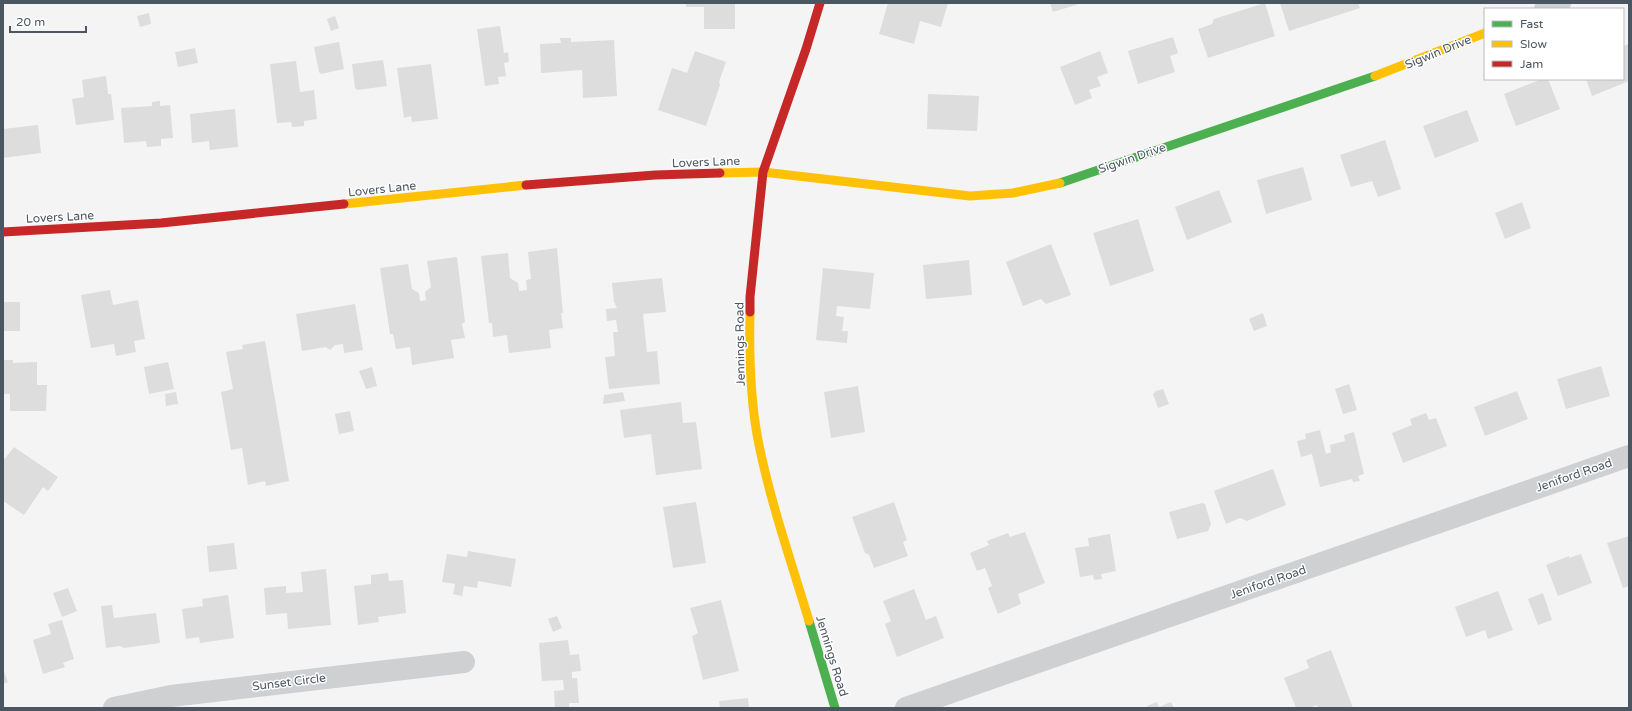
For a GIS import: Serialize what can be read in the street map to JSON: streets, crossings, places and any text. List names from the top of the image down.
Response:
{
  "streets": {
    "street": [
      "Sigwin Drive",
      "Lovers Lane",
      "Jennings Road",
      "Jeniford Road",
      "Sunset Circle"
    ]
  },
  "crossings": [
    ["Sigwin Drive", "Lovers Lane"],
    ["Sigwin Drive", "Jennings Road"],
    ["Lovers Lane", "Jennings Road"]
  ],
  "legend": ["Fast", "Slow", "Jam"],
  "scale_bar": "20 m"
}
